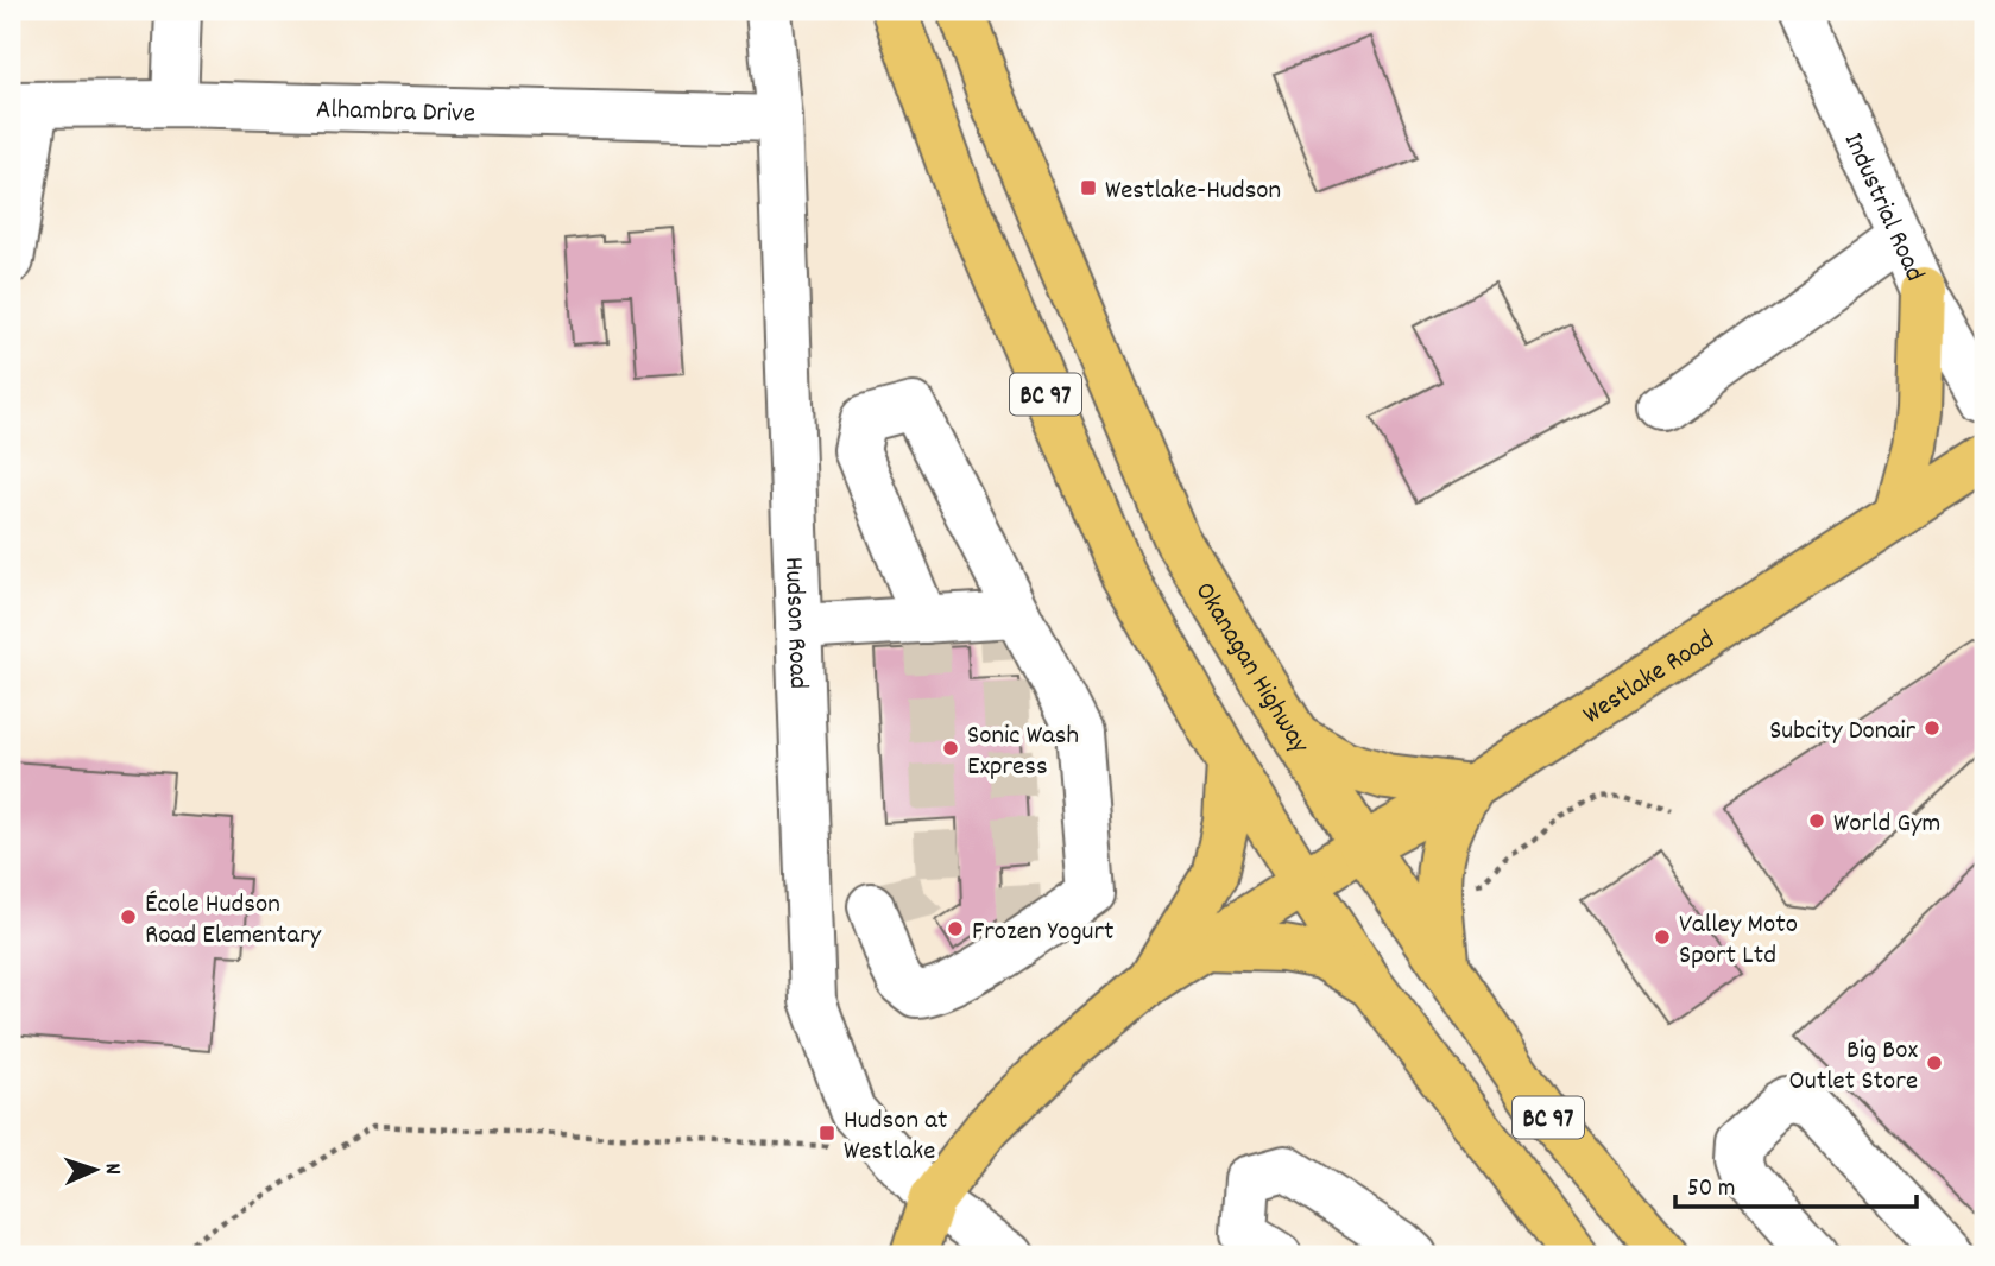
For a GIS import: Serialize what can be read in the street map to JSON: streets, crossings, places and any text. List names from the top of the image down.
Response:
{
  "streets": {
    "main road": ["BC 97", "Okanagan Highway", "Westlake Road"],
    "street": ["Alhambra Drive", "Industrial Road", "Hudson Road"]
  },
  "crossings": [
    ["Alhambra Drive", "Hudson Road"],
    ["BC 97", "Westlake Road"],
    ["Okanagan Highway", "Westlake Road"]
  ],
  "places": {
    "transit": ["Westlake-Hudson", "Hudson at Westlake"],
    "other": [
      "Subcity Donair",
      "Sonic Wash Express",
      "World Gym",
      "École Hudson Road Elementary",
      "Frozen Yogurt",
      "Valley Moto Sport Ltd",
      "Big Box Outlet Store"
    ]
  },
  "scale_bar": "50 m",
  "north": "right"
}
